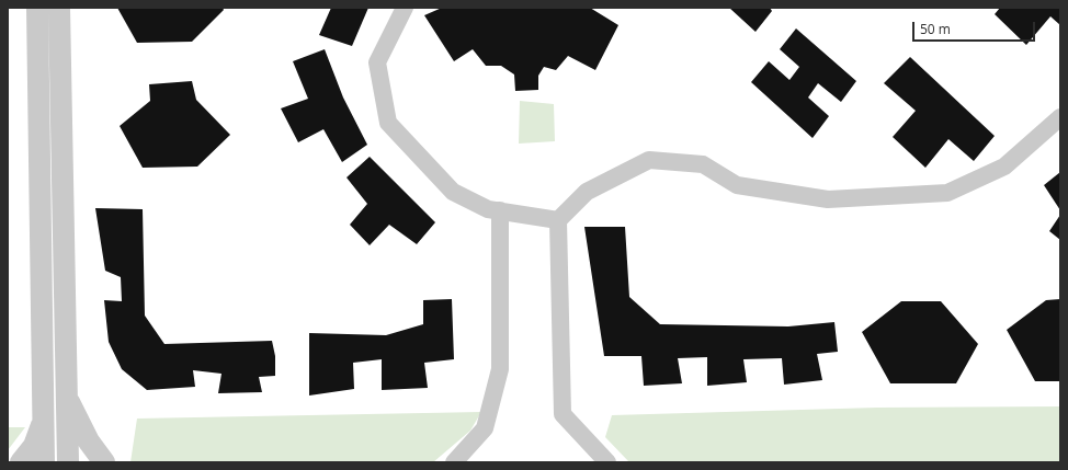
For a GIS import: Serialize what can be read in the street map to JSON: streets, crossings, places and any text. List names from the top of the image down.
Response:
{
  "scale_bar": "50 m"
}
